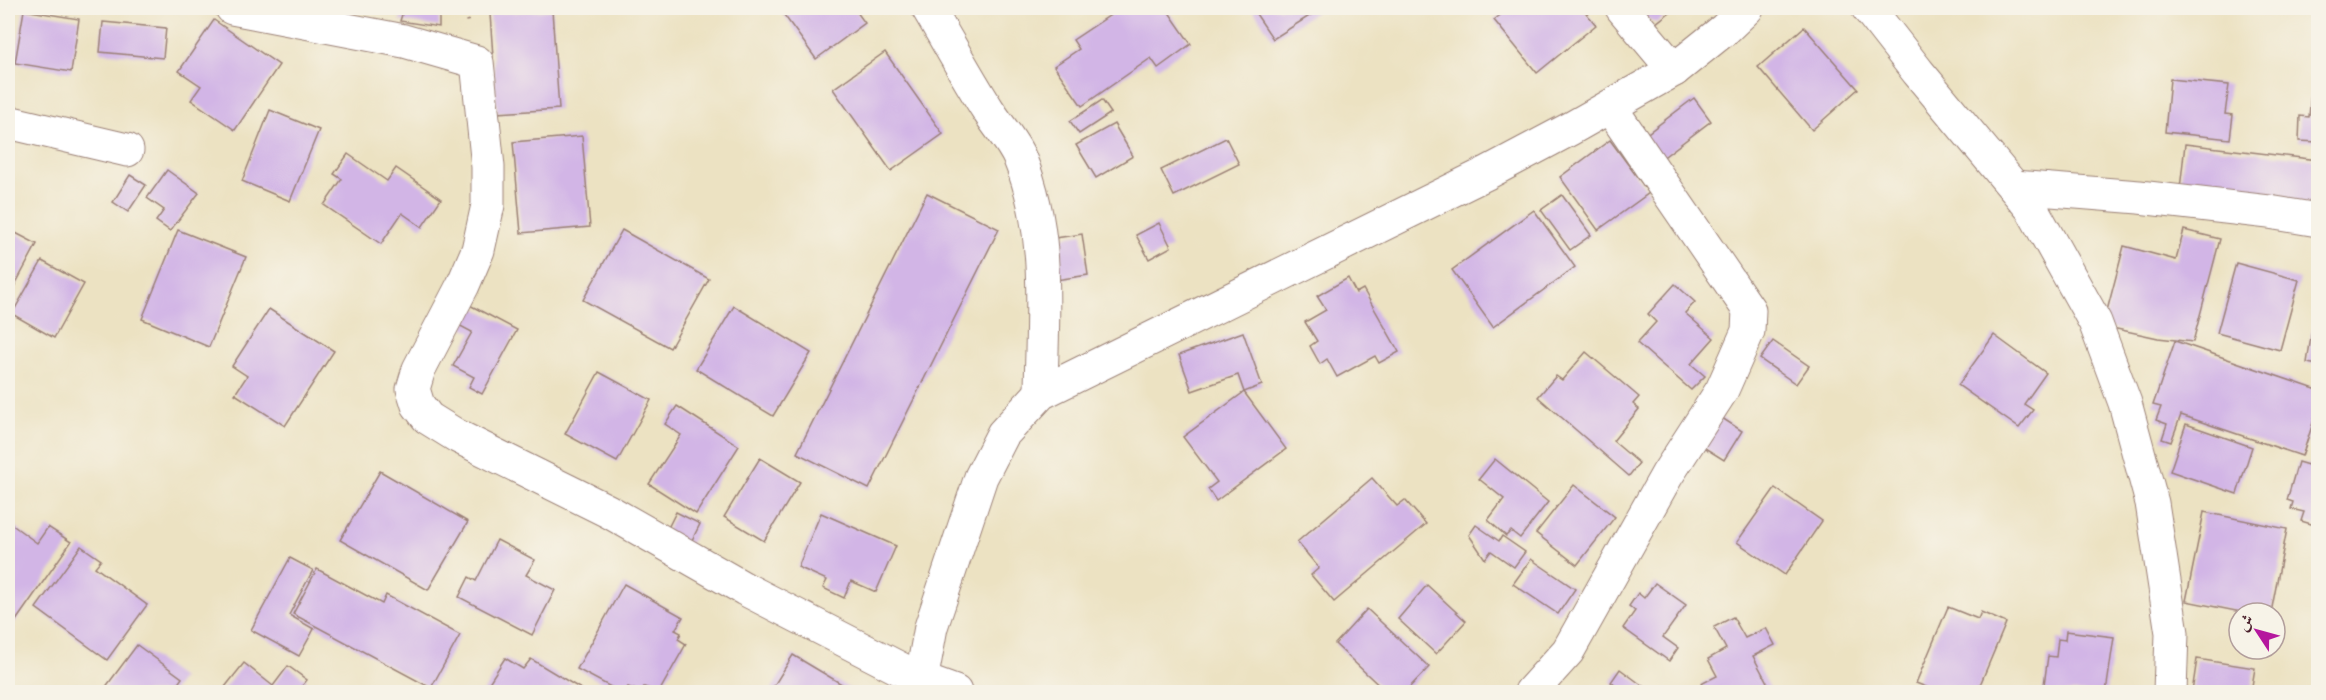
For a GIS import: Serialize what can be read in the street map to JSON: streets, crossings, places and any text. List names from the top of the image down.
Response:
{
  "north": "top left"
}
